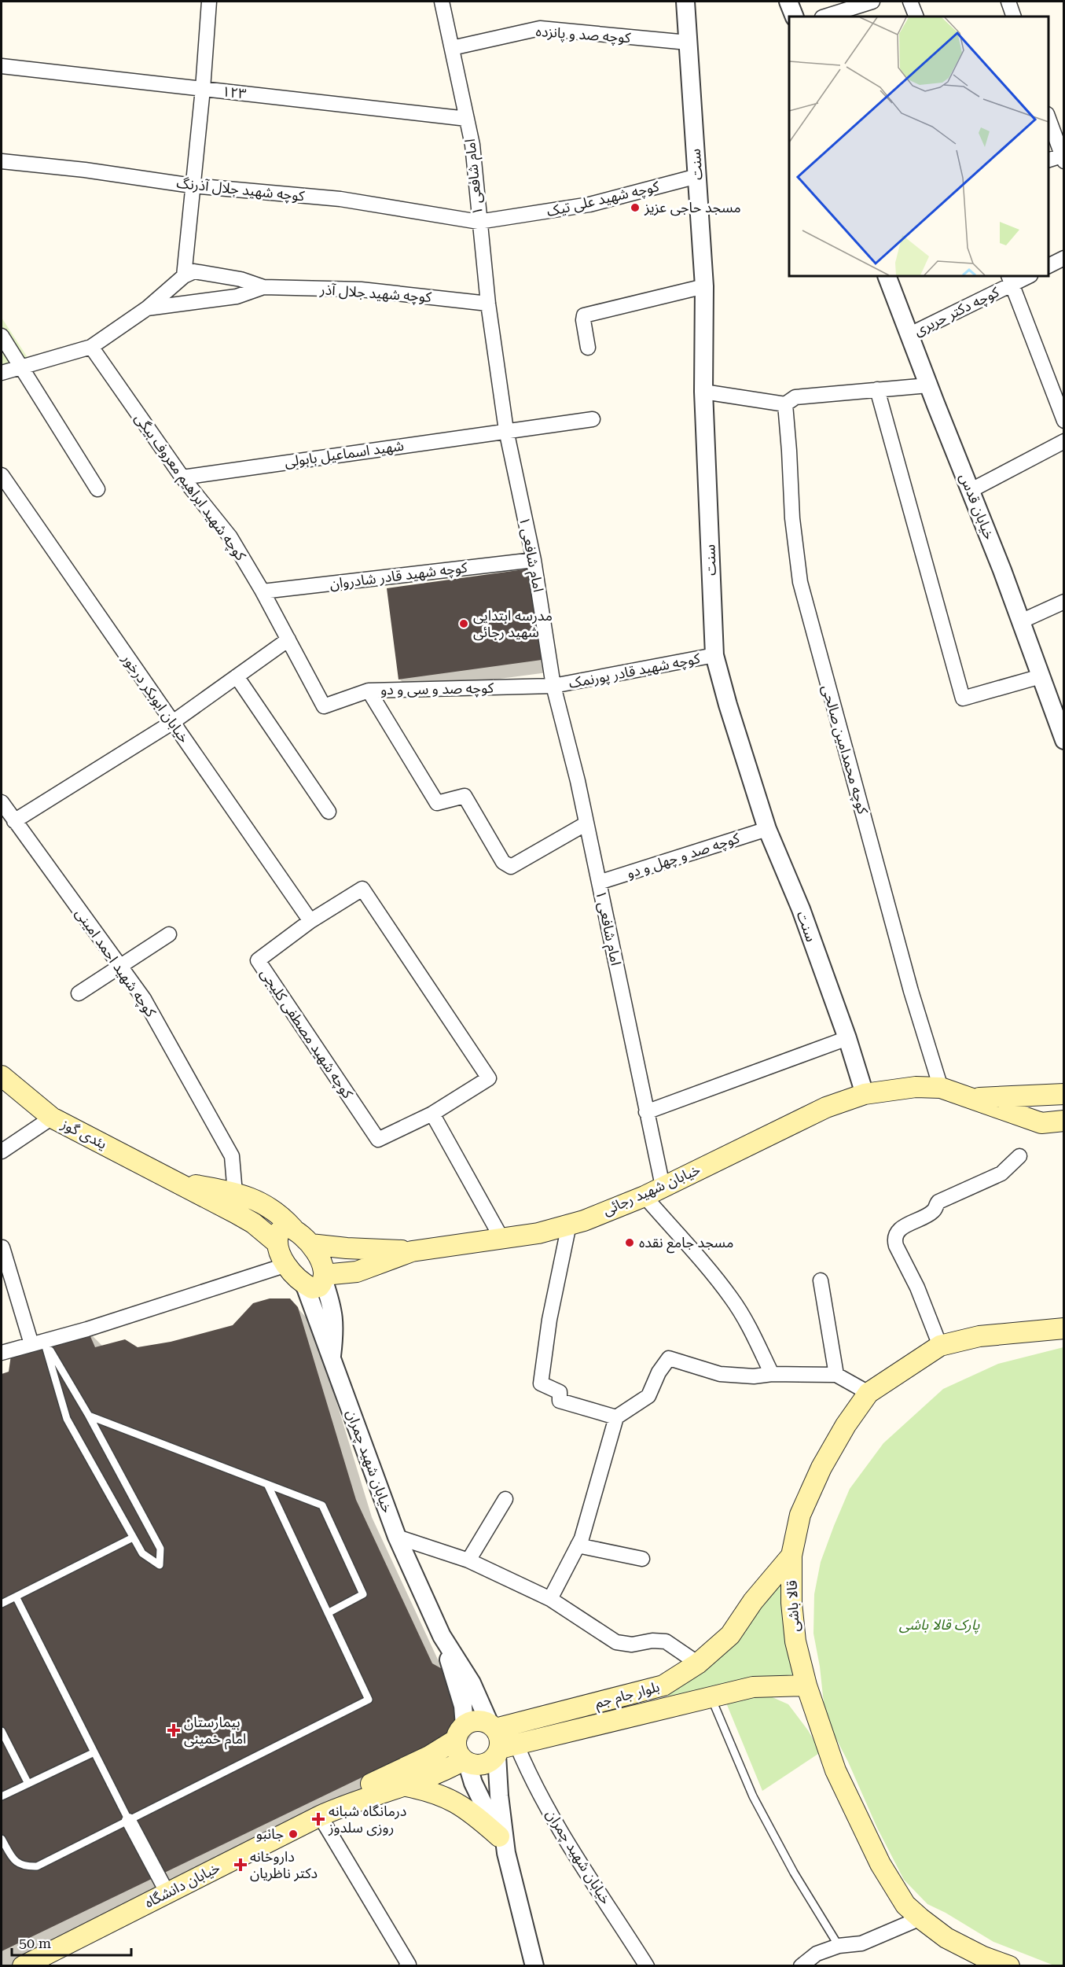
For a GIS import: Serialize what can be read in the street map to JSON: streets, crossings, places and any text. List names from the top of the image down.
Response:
{
  "streets": {
    "main road": [
      "یئدی گوز",
      "خیابان شهید رجائی",
      "قالا باشی",
      "بلوار جام جم",
      "خیابان دانشگاه"
    ],
    "street": [
      "کوچه صد و پانزده",
      "۱۲۳",
      "سنت",
      "امام شافعی ۱",
      "کوچه شهید جلال آذرنگ",
      "کوچه شهید علی تیک",
      "کوچه شهید جلال آذر",
      "کوچه دکتر حریری",
      "شهید اسماعیل بابولی",
      "کوچه شهید ابراهیم معروف بیگی",
      "خیابان قدس",
      "کوچه شهید قادر شادروان",
      "کوچه شهید قادر پورنمک",
      "کوچه صد و سی و دو",
      "خیابان ابوبکر درخور",
      "کوچه محمدامین صالحی",
      "کوچه صد و چهل و دو",
      "کوچه شهید احمد امینی",
      "کوچه شهید مصطفی کلیجی",
      "خیابان شهید چمران"
    ]
  },
  "crossings": [
    ["کوچه صد و پانزده", "سنت"],
    ["کوچه صد و پانزده", "امام شافعی ۱"],
    ["۱۲۳", "امام شافعی ۱"],
    ["سنت", "کوچه شهید علی تیک"],
    ["سنت", "کوچه شهید قادر پورنمک"],
    ["سنت", "کوچه صد و چهل و دو"],
    ["سنت", "خیابان شهید رجائی"],
    ["امام شافعی ۱", "کوچه شهید جلال آذرنگ"],
    ["امام شافعی ۱", "کوچه شهید علی تیک"],
    ["امام شافعی ۱", "کوچه شهید جلال آذر"],
    ["امام شافعی ۱", "شهید اسماعیل بابولی"],
    ["امام شافعی ۱", "کوچه شهید قادر شادروان"],
    ["امام شافعی ۱", "کوچه شهید قادر پورنمک"],
    ["امام شافعی ۱", "کوچه صد و سی و دو"],
    ["امام شافعی ۱", "کوچه صد و چهل و دو"],
    ["امام شافعی ۱", "خیابان شهید رجائی"],
    ["کوچه شهید جلال آذرنگ", "کوچه شهید علی تیک"],
    ["کوچه دکتر حریری", "خیابان قدس"],
    ["شهید اسماعیل بابولی", "کوچه شهید ابراهیم معروف بیگی"],
    ["کوچه شهید ابراهیم معروف بیگی", "کوچه شهید قادر شادروان"],
    ["کوچه شهید ابراهیم معروف بیگی", "کوچه صد و سی و دو"],
    ["کوچه شهید قادر پورنمک", "کوچه صد و سی و دو"],
    ["خیابان ابوبکر درخور", "کوچه شهید مصطفی کلیجی"],
    ["کوچه محمدامین صالحی", "خیابان شهید رجائی"],
    ["خیابان شهید رجائی", "خیابان شهید چمران"],
    ["خیابان شهید چمران", "بلوار جام جم"],
    ["خیابان شهید چمران", "خیابان دانشگاه"],
    ["قالا باشی", "بلوار جام جم"],
    ["بلوار جام جم", "خیابان دانشگاه"]
  ],
  "parks": ["پارک قالا باشی"],
  "places": {
    "other": [
      "مسجد حاجی عزیز",
      "مدرسه ابتدایی شهید رجائی",
      "مسجد جامع نقده",
      "جانبو"
    ],
    "health": ["بیمارستان امام خمینی", "درمانگاه شبانه روزی سلدوز", "داروخانه دکتر ناظریان"]
  },
  "scale_bar": "50 m"
}
